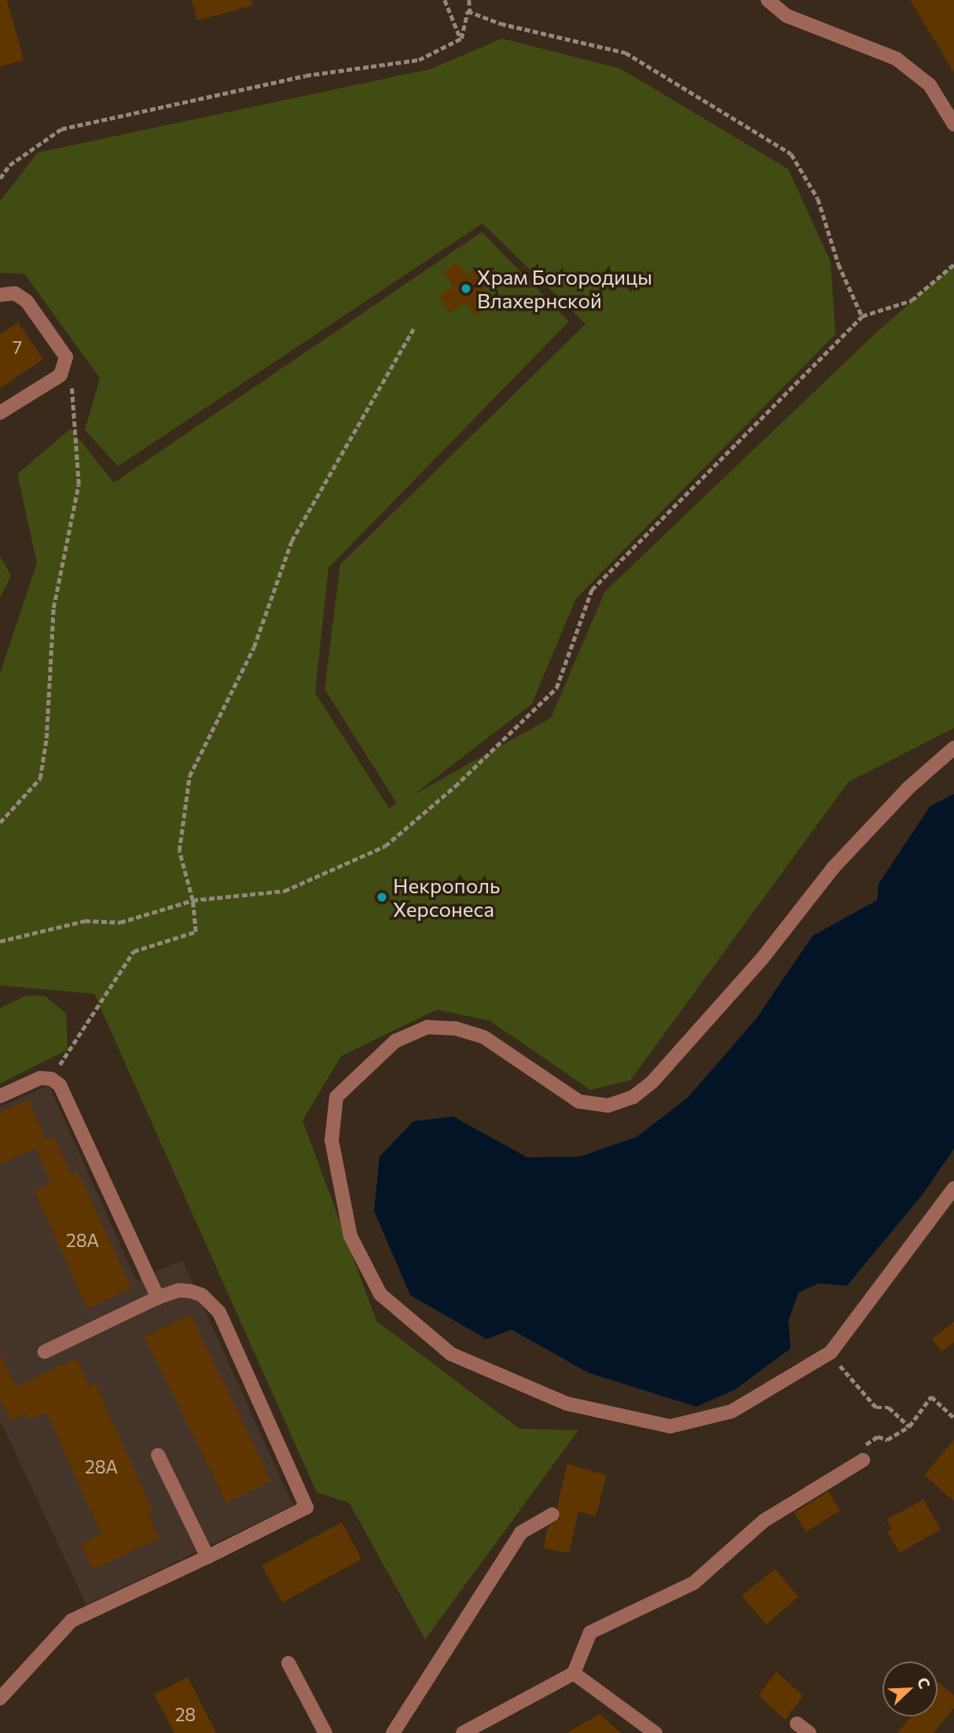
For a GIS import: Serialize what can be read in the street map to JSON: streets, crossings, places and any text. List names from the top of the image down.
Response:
{
  "places": ["Храм Богородицы Влахернской", "Некрополь Херсонеса"],
  "house_numbers": [
    "7",
    "28А",
    "28А",
    "28"
  ],
  "north": "top right"
}
